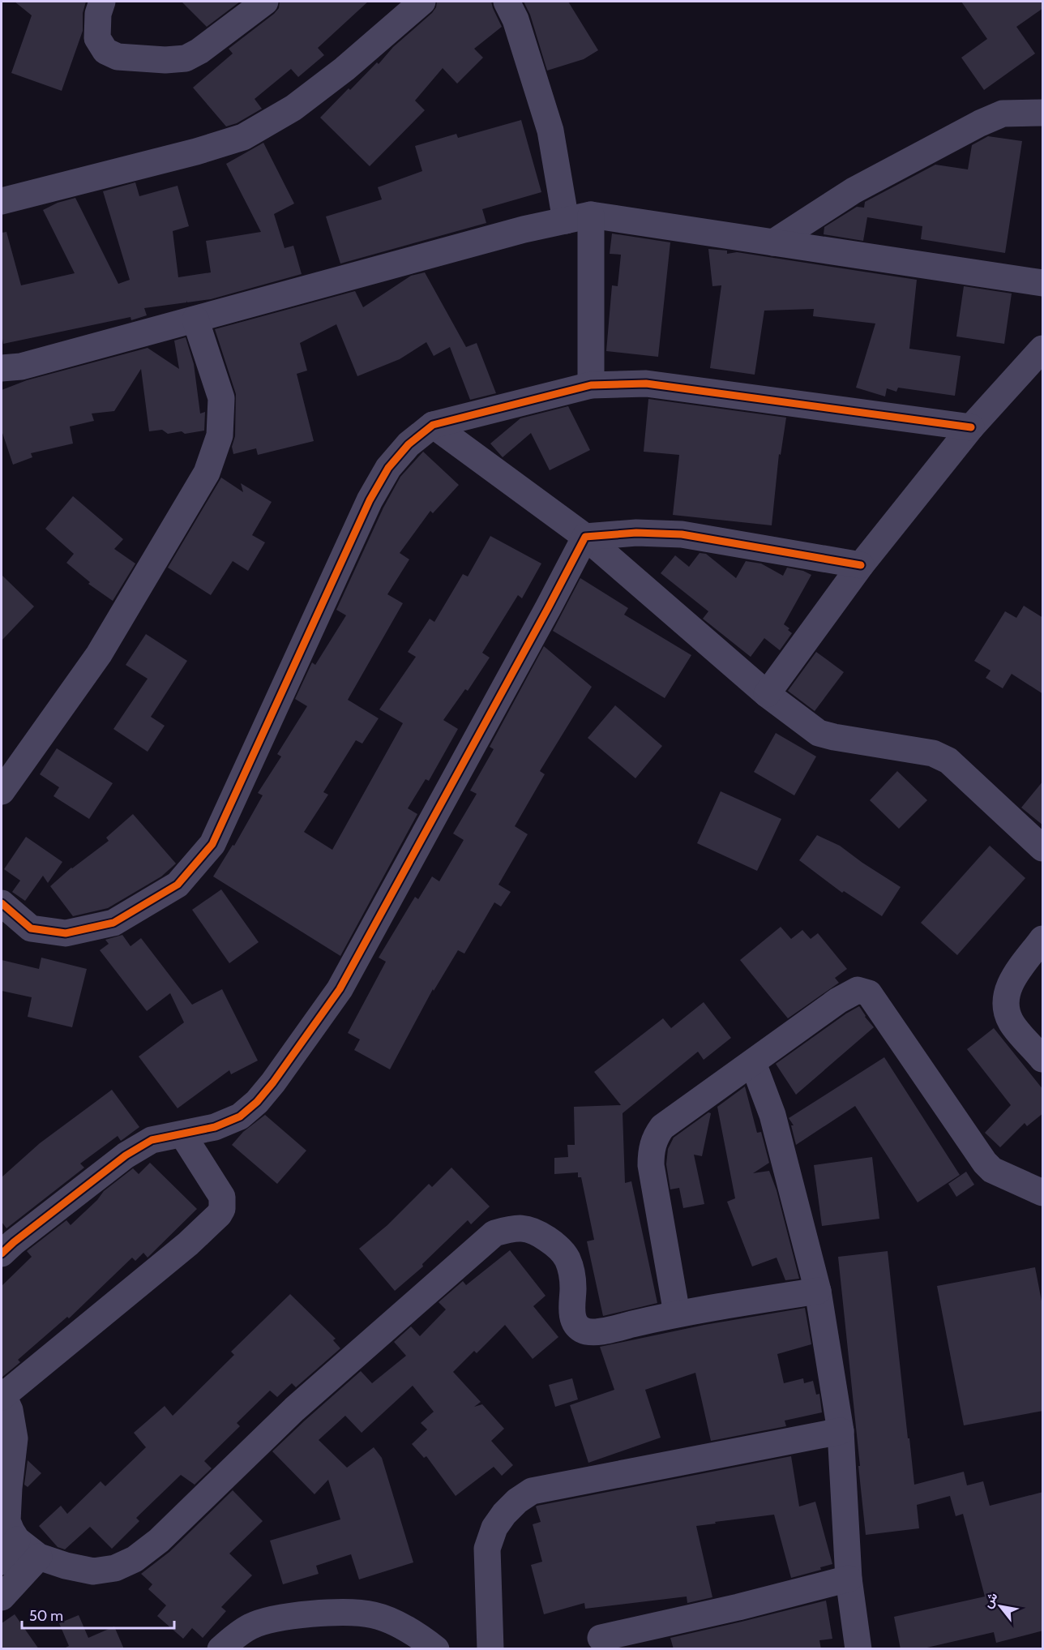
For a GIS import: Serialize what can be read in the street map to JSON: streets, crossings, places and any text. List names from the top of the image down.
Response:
{
  "scale_bar": "50 m",
  "north": "top left"
}
